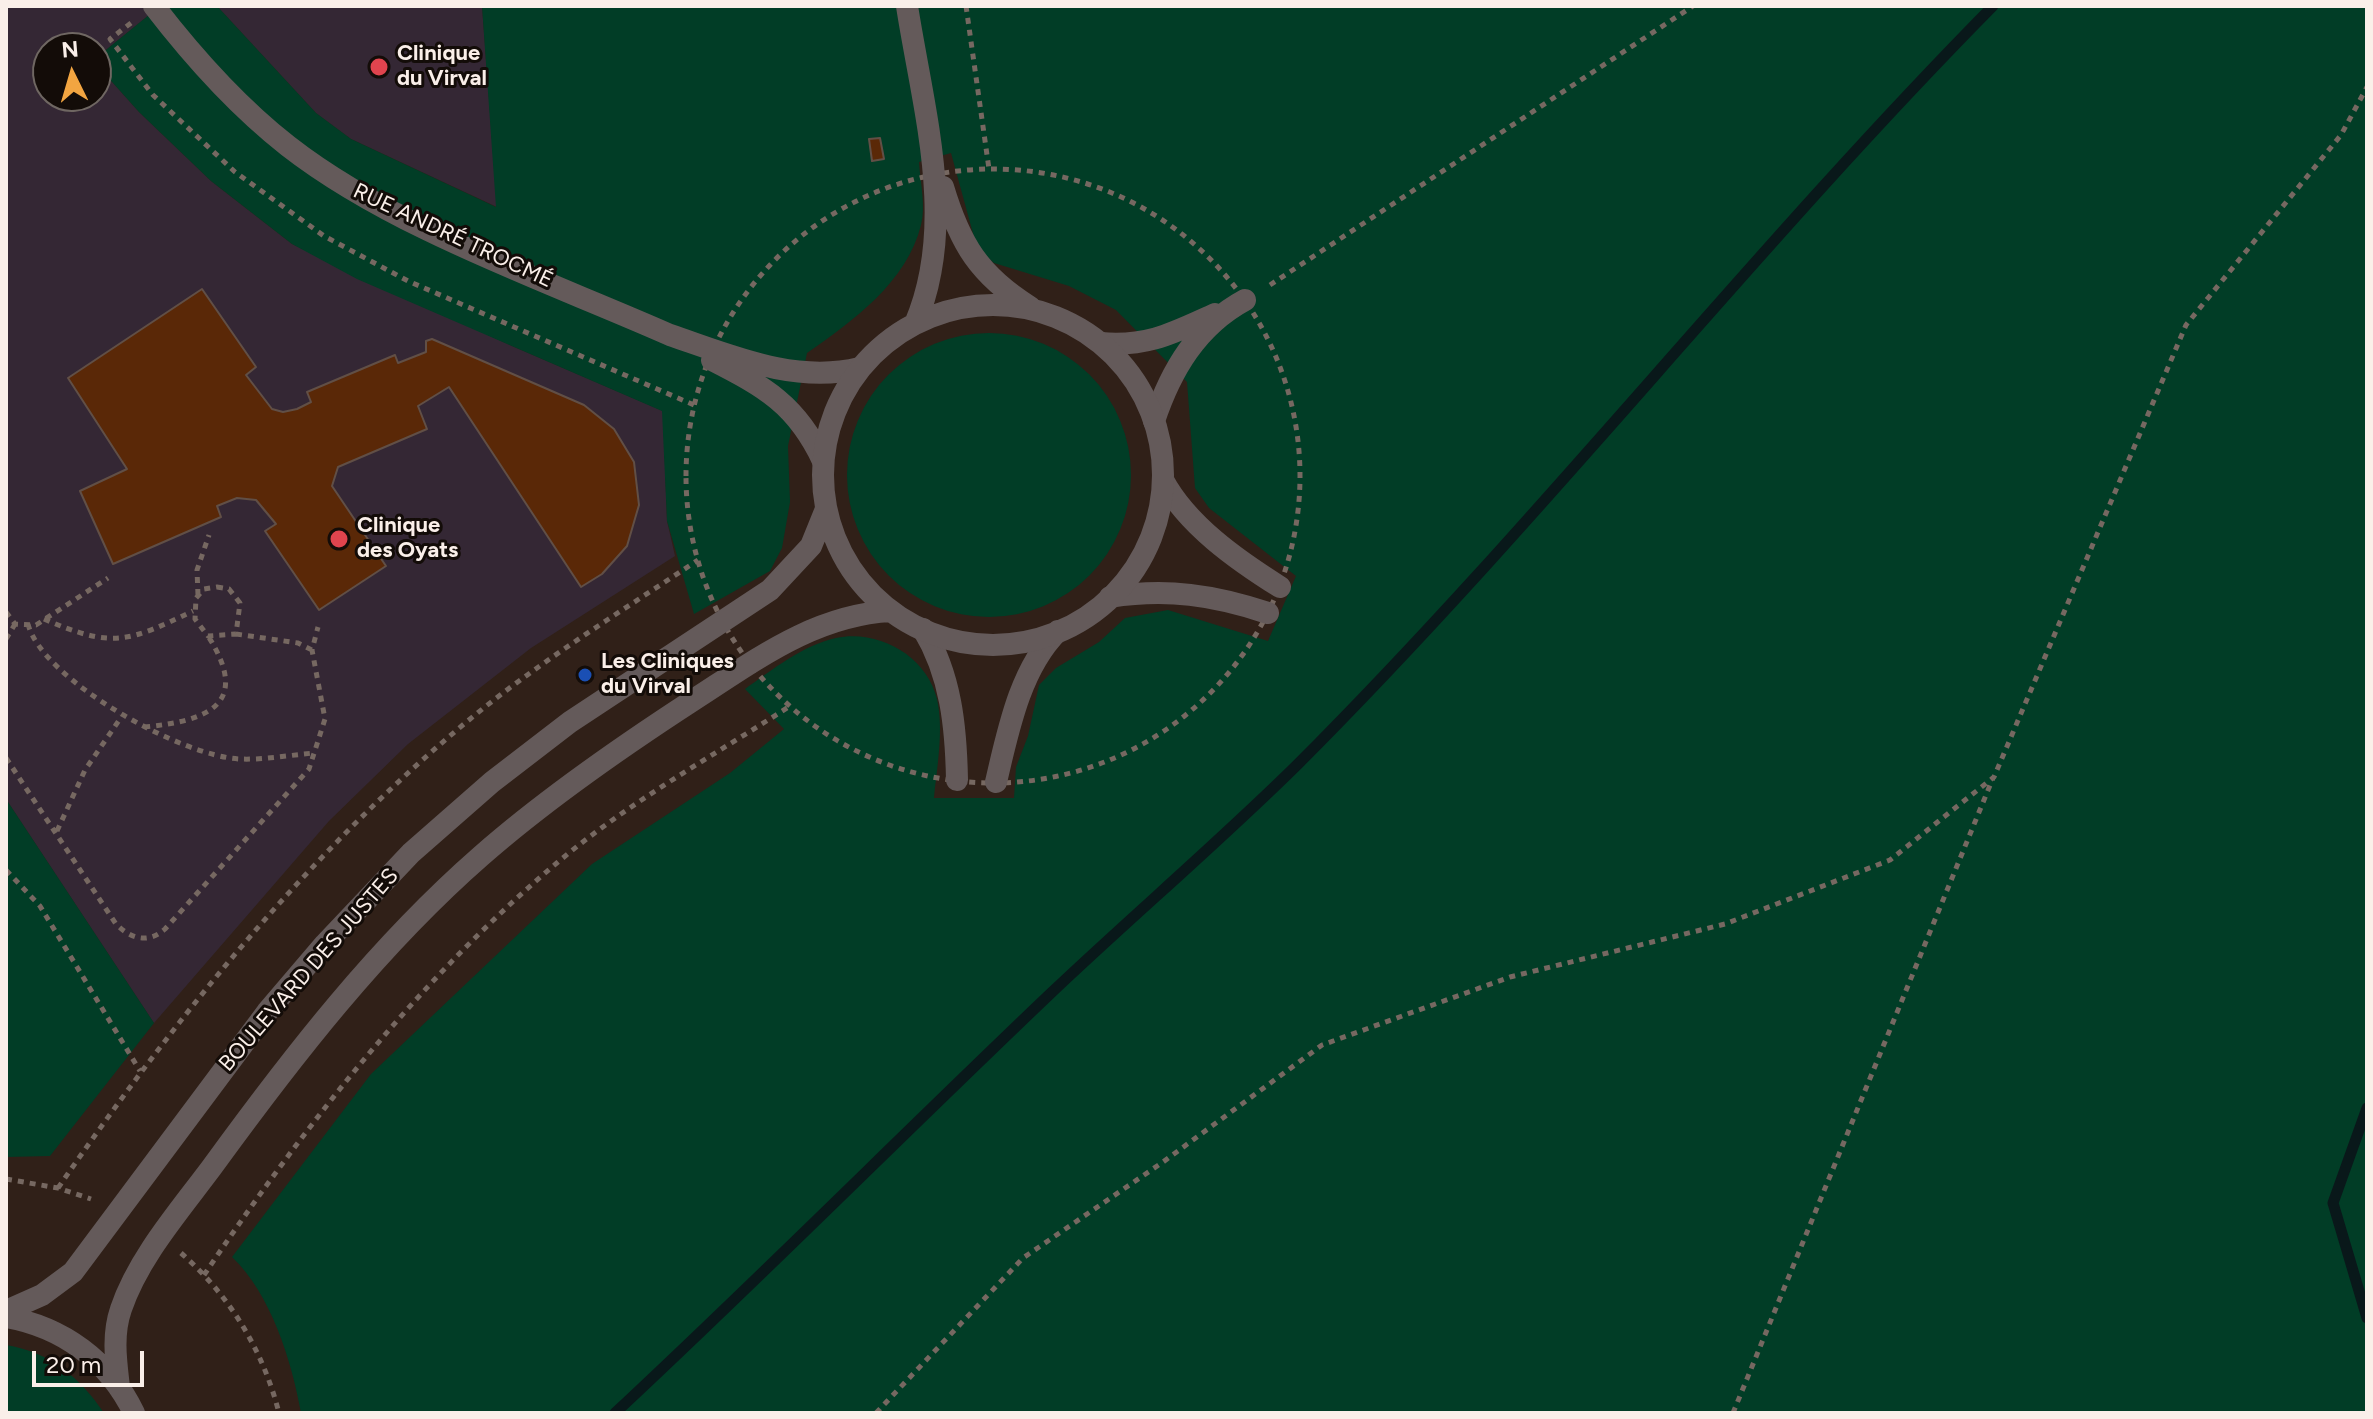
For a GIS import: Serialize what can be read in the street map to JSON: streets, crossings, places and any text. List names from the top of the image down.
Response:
{
  "streets": {
    "street": ["RUE ANDRÉ TROCMÉ", "BOULEVARD DES JUSTES"]
  },
  "places": ["Clinique du Virval", "Clinique des Oyats", "Les Cliniques du Virval"],
  "scale_bar": "20 m",
  "north": "top"
}
